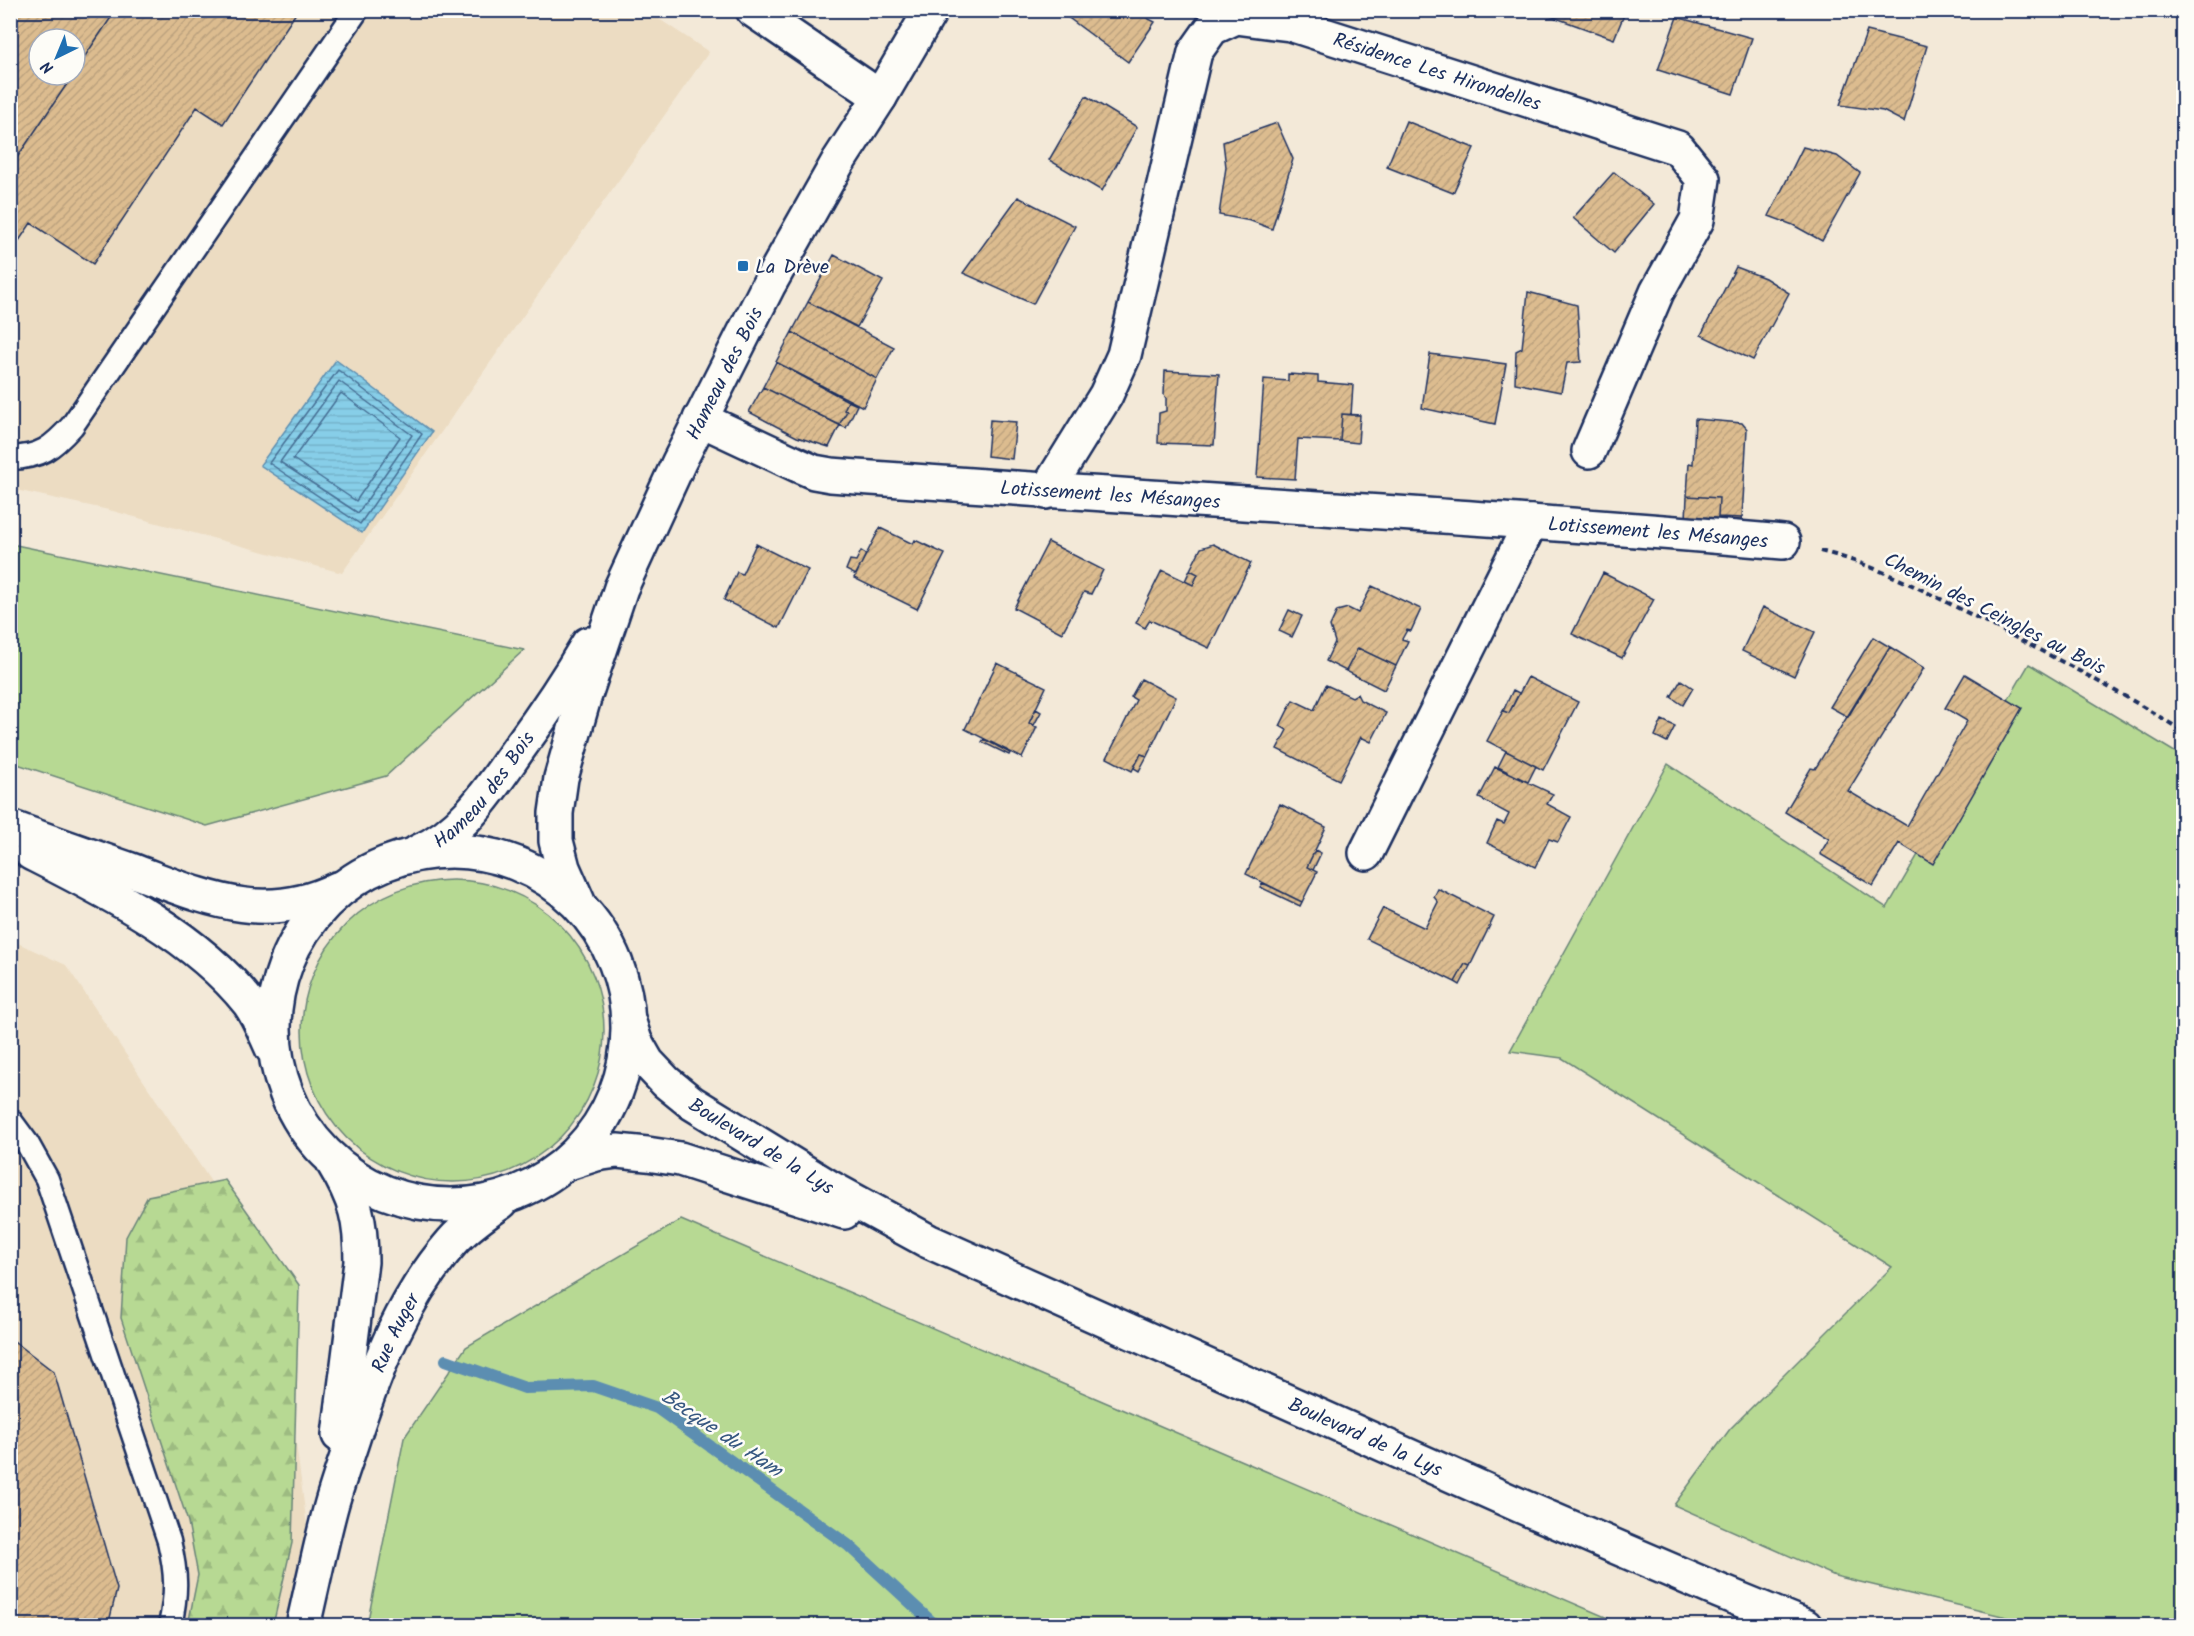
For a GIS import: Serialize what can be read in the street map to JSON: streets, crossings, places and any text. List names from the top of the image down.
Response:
{
  "streets": {
    "street": [
      "Résidence Les Hirondelles",
      "Hameau des Bois",
      "Lotissement les Mésanges",
      "Boulevard de la Lys",
      "Rue Auger"
    ],
    "path": ["Chemin des Ceingles au Bois"]
  },
  "crossings": [
    ["Résidence Les Hirondelles", "Lotissement les Mésanges"],
    ["Hameau des Bois", "Lotissement les Mésanges"],
    ["Lotissement les Mésanges", "Chemin des Ceingles au Bois"]
  ],
  "water": ["Becque du Ham"],
  "places": {
    "transit": ["La Drève"]
  },
  "north": "bottom left"
}
